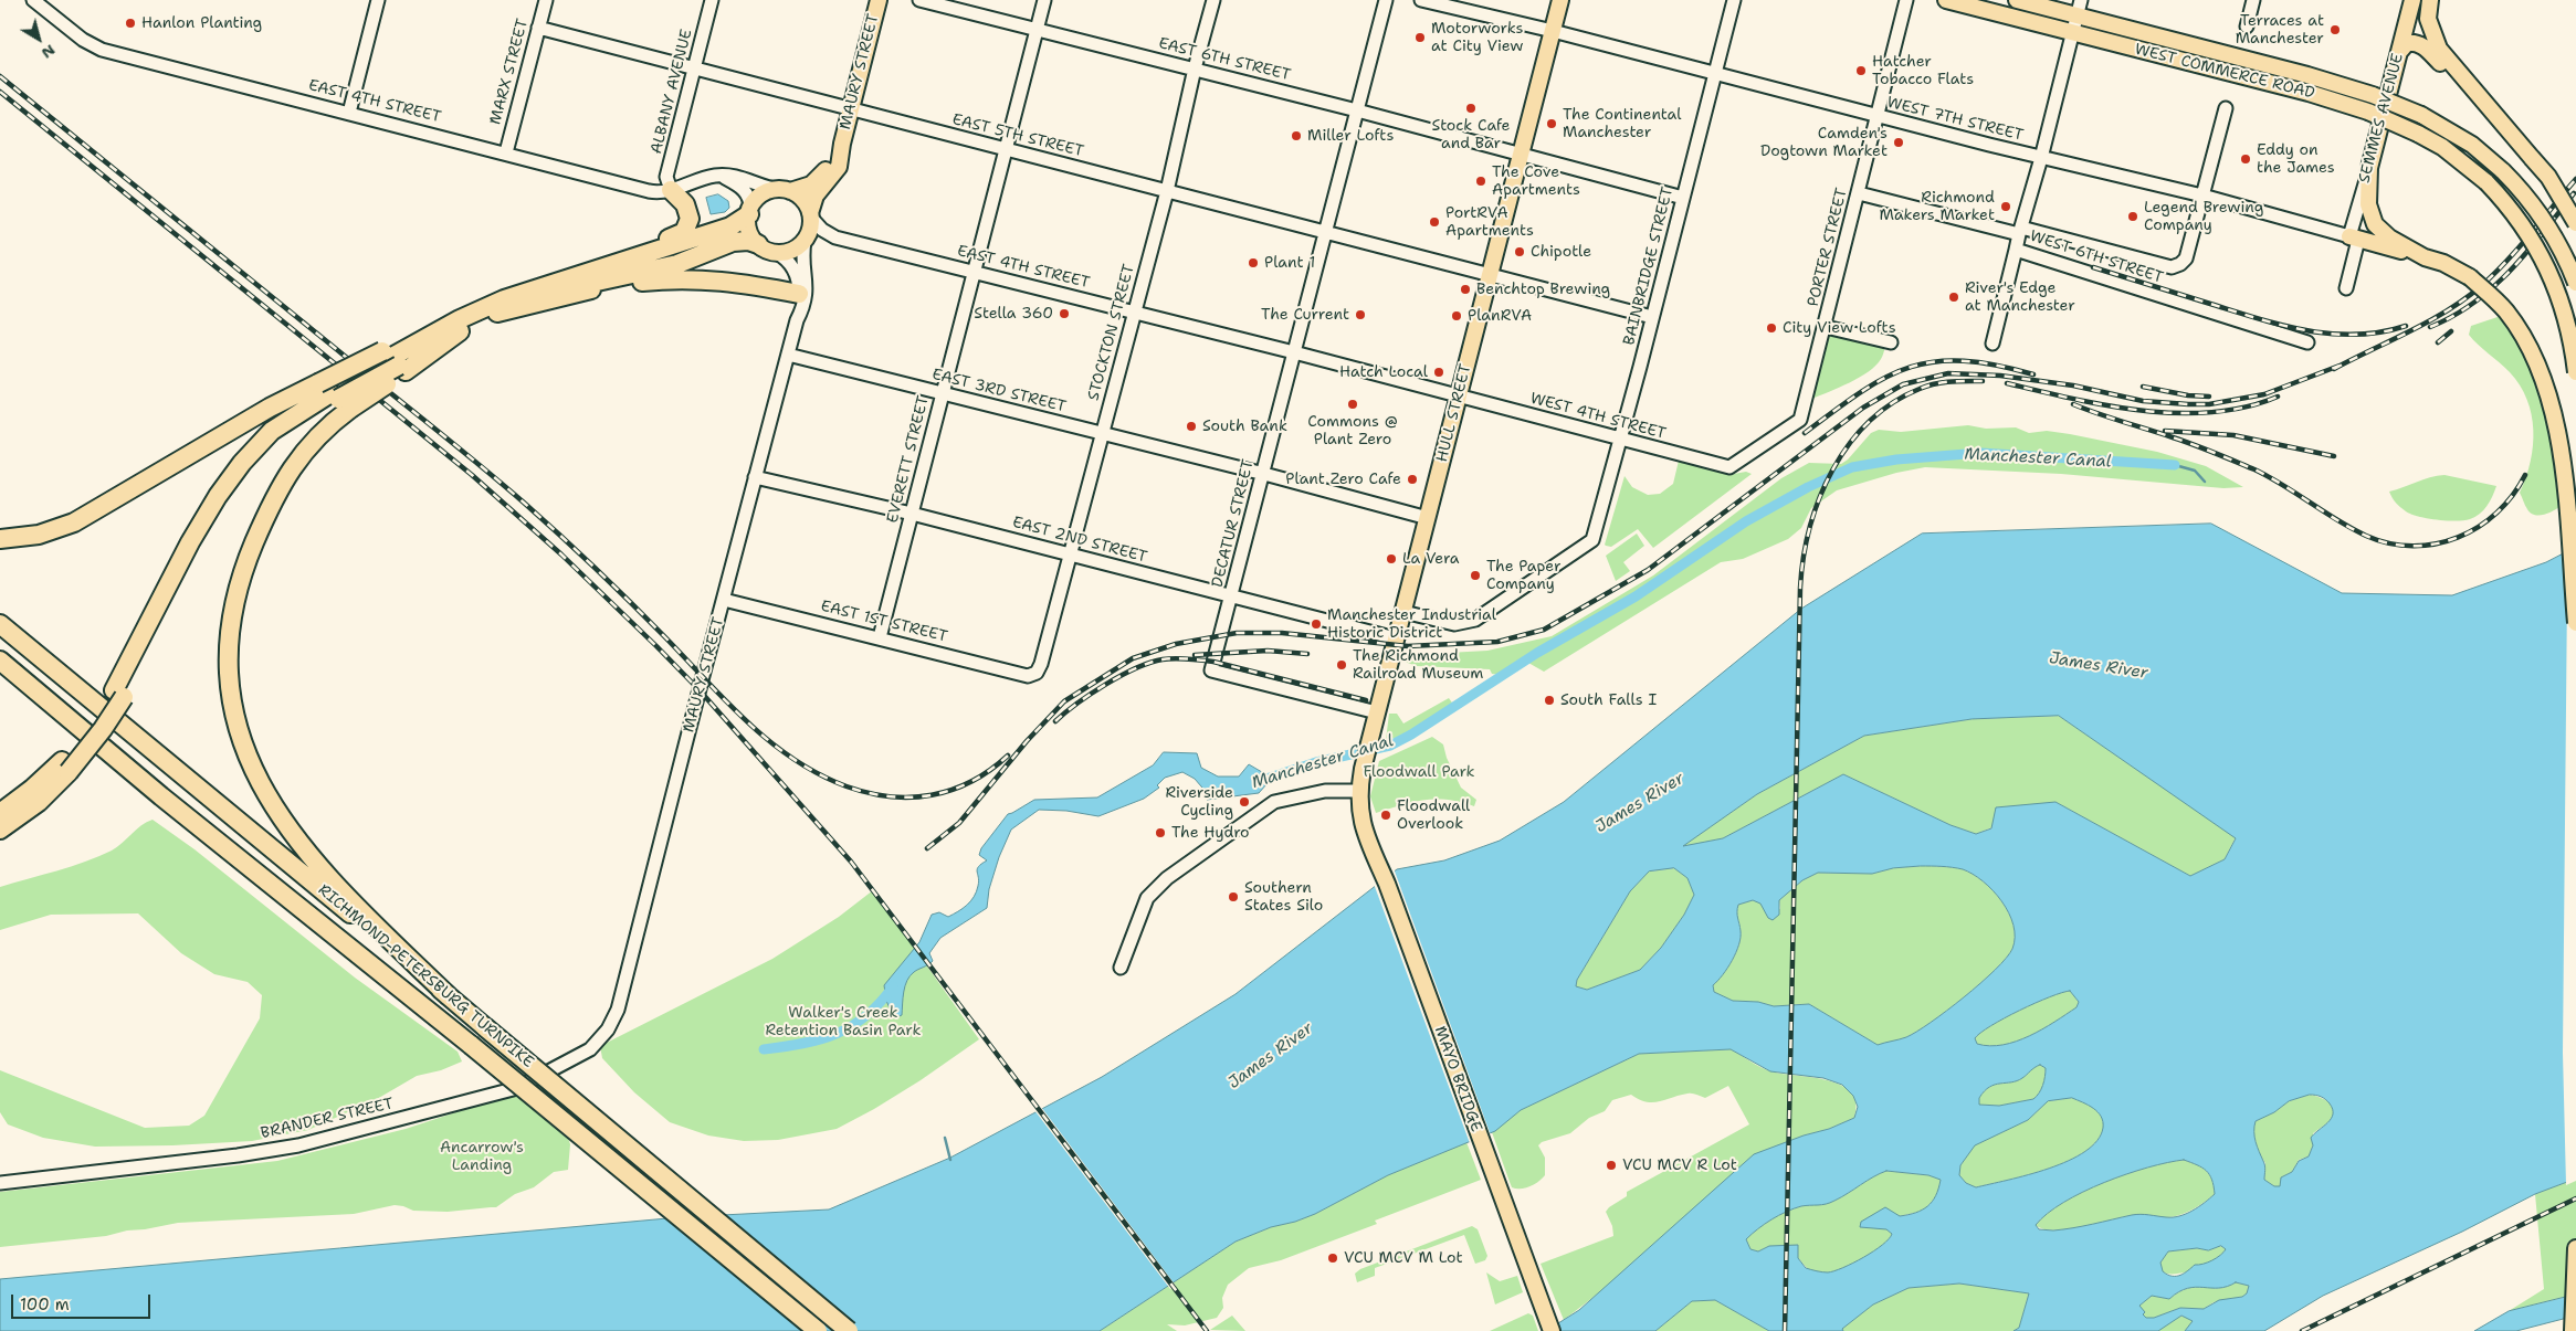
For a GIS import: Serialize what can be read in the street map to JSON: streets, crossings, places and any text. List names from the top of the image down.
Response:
{
  "streets": {
    "highway": ["RICHMOND-PETERSBURG TURNPIKE"],
    "main road": [
      "MAURY STREET",
      "WEST COMMERCE ROAD",
      "SEMMES AVENUE",
      "HULL STREET",
      "MAYO BRIDGE"
    ],
    "street": [
      "EAST 6TH STREET",
      "MARX STREET",
      "ALBANY AVENUE",
      "EAST 4TH STREET",
      "WEST 7TH STREET",
      "EAST 5TH STREET",
      "PORTER STREET",
      "WEST 6TH STREET",
      "BAINBRIDGE STREET",
      "STOCKTON STREET",
      "EAST 3RD STREET",
      "WEST 4TH STREET",
      "EVERETT STREET",
      "DECATUR STREET",
      "EAST 2ND STREET",
      "EAST 1ST STREET",
      "BRANDER STREET"
    ]
  },
  "crossings": [
    ["EAST 6TH STREET", "STOCKTON STREET"],
    ["EAST 6TH STREET", "HULL STREET"],
    ["EAST 6TH STREET", "EVERETT STREET"],
    ["EAST 6TH STREET", "DECATUR STREET"],
    ["MARX STREET", "EAST 4TH STREET"],
    ["MARX STREET", "EAST 5TH STREET"],
    ["MAURY STREET", "EAST 4TH STREET"],
    ["MAURY STREET", "EAST 5TH STREET"],
    ["MAURY STREET", "EAST 3RD STREET"],
    ["MAURY STREET", "EAST 2ND STREET"],
    ["MAURY STREET", "EAST 1ST STREET"],
    ["MAURY STREET", "BRANDER STREET"],
    ["ALBANY AVENUE", "EAST 4TH STREET"],
    ["ALBANY AVENUE", "EAST 5TH STREET"],
    ["EAST 4TH STREET", "STOCKTON STREET"],
    ["EAST 4TH STREET", "HULL STREET"],
    ["EAST 4TH STREET", "WEST 4TH STREET"],
    ["EAST 4TH STREET", "EVERETT STREET"],
    ["EAST 4TH STREET", "DECATUR STREET"],
    ["SEMMES AVENUE", "WEST 7TH STREET"],
    ["WEST 7TH STREET", "PORTER STREET"],
    ["WEST 7TH STREET", "BAINBRIDGE STREET"],
    ["WEST 7TH STREET", "HULL STREET"],
    ["EAST 5TH STREET", "BAINBRIDGE STREET"],
    ["EAST 5TH STREET", "STOCKTON STREET"],
    ["EAST 5TH STREET", "HULL STREET"],
    ["EAST 5TH STREET", "EVERETT STREET"],
    ["EAST 5TH STREET", "DECATUR STREET"],
    ["PORTER STREET", "WEST 6TH STREET"],
    ["PORTER STREET", "WEST 4TH STREET"],
    ["BAINBRIDGE STREET", "HULL STREET"],
    ["BAINBRIDGE STREET", "WEST 4TH STREET"],
    ["STOCKTON STREET", "EAST 3RD STREET"],
    ["STOCKTON STREET", "EAST 2ND STREET"],
    ["STOCKTON STREET", "EAST 1ST STREET"],
    ["EAST 3RD STREET", "HULL STREET"],
    ["EAST 3RD STREET", "EVERETT STREET"],
    ["EAST 3RD STREET", "DECATUR STREET"],
    ["HULL STREET", "WEST 4TH STREET"],
    ["HULL STREET", "DECATUR STREET"],
    ["HULL STREET", "EAST 2ND STREET"],
    ["HULL STREET", "MAYO BRIDGE"],
    ["EVERETT STREET", "EAST 2ND STREET"],
    ["EVERETT STREET", "EAST 1ST STREET"],
    ["DECATUR STREET", "EAST 2ND STREET"]
  ],
  "water": ["Manchester Canal", "James River"],
  "parks": ["Floodwall Park", "Walker's Creek Retention Basin Park", "Ancarrow's Landing"],
  "places": [
    "Hanlon Planting",
    "Terraces at Manchester",
    "Motorworks at City View",
    "Hatcher Tobacco Flats",
    "Stock Cafe and Bar",
    "The Continental Manchester",
    "Miller Lofts",
    "Camden's Dogtown Market",
    "Eddy on the James",
    "The Cove Apartments",
    "Richmond Makers Market",
    "Legend Brewing Company",
    "PortRVA Apartments",
    "Chipotle",
    "Plant 1",
    "Benchtop Brewing",
    "River's Edge at Manchester",
    "Stella 360",
    "The Current",
    "PlanRVA",
    "City View Lofts",
    "Hatch Local",
    "Commons @ Plant Zero",
    "South Bank",
    "Plant Zero Cafe",
    "La Vera",
    "The Paper Company",
    "Manchester Industrial Historic District",
    "The Richmond Railroad Museum",
    "South Falls I",
    "Riverside Cycling",
    "Floodwall Overlook",
    "The Hydro",
    "Southern States Silo",
    "VCU MCV R Lot",
    "VCU MCV M Lot"
  ],
  "scale_bar": "100 m",
  "north": "bottom right"
}
